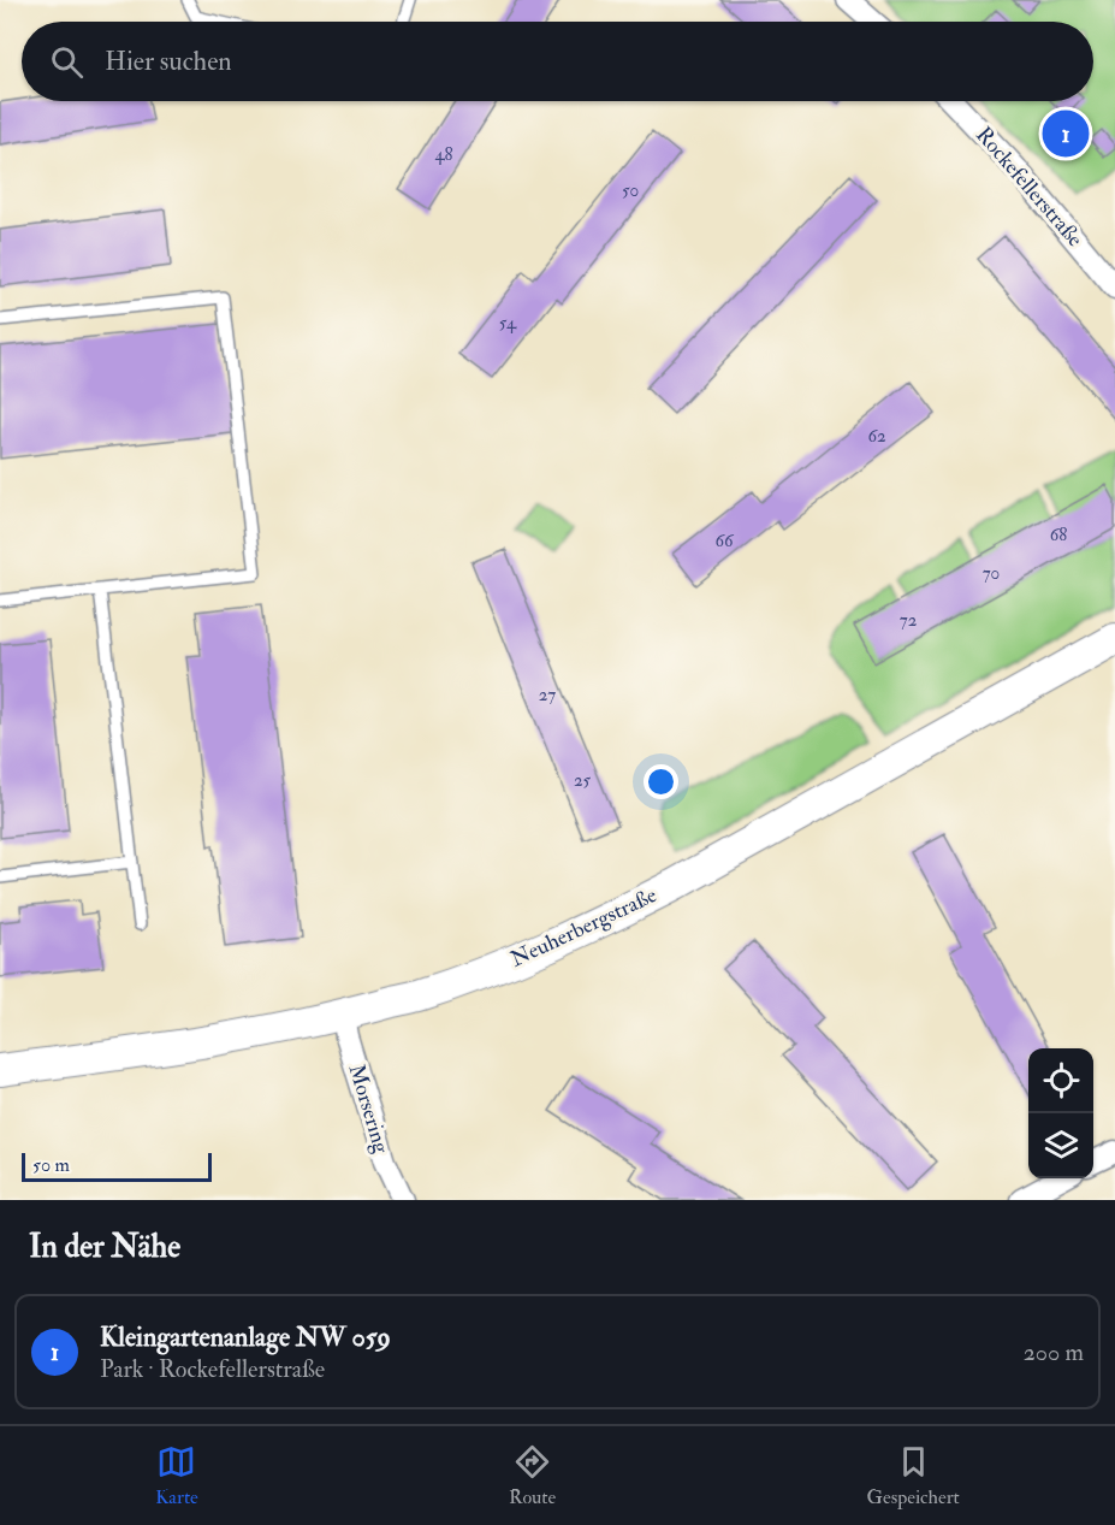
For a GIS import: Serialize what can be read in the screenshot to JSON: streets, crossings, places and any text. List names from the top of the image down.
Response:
{
  "streets": {
    "main road": ["Neuherbergstraße"],
    "street": ["Rockefellerstraße", "Morsering"]
  },
  "crossings": [
    ["Neuherbergstraße", "Morsering"]
  ],
  "house_numbers": [
    "48",
    "50",
    "54",
    "62",
    "68",
    "66",
    "70",
    "72",
    "27",
    "25"
  ],
  "scale_bar": "50 m",
  "page": {
    "search": "Hier suchen",
    "pins": "1",
    "scale": "50 m",
    "heading": "In der Nähe",
    "list": [
      {
        "mark": "1",
        "name": "Kleingartenanlage NW 059",
        "note": "Park · Rockefellerstraße",
        "value": "200 m"
      }
    ],
    "nav": ["Karte", "Route", "Gespeichert"]
  }
}
